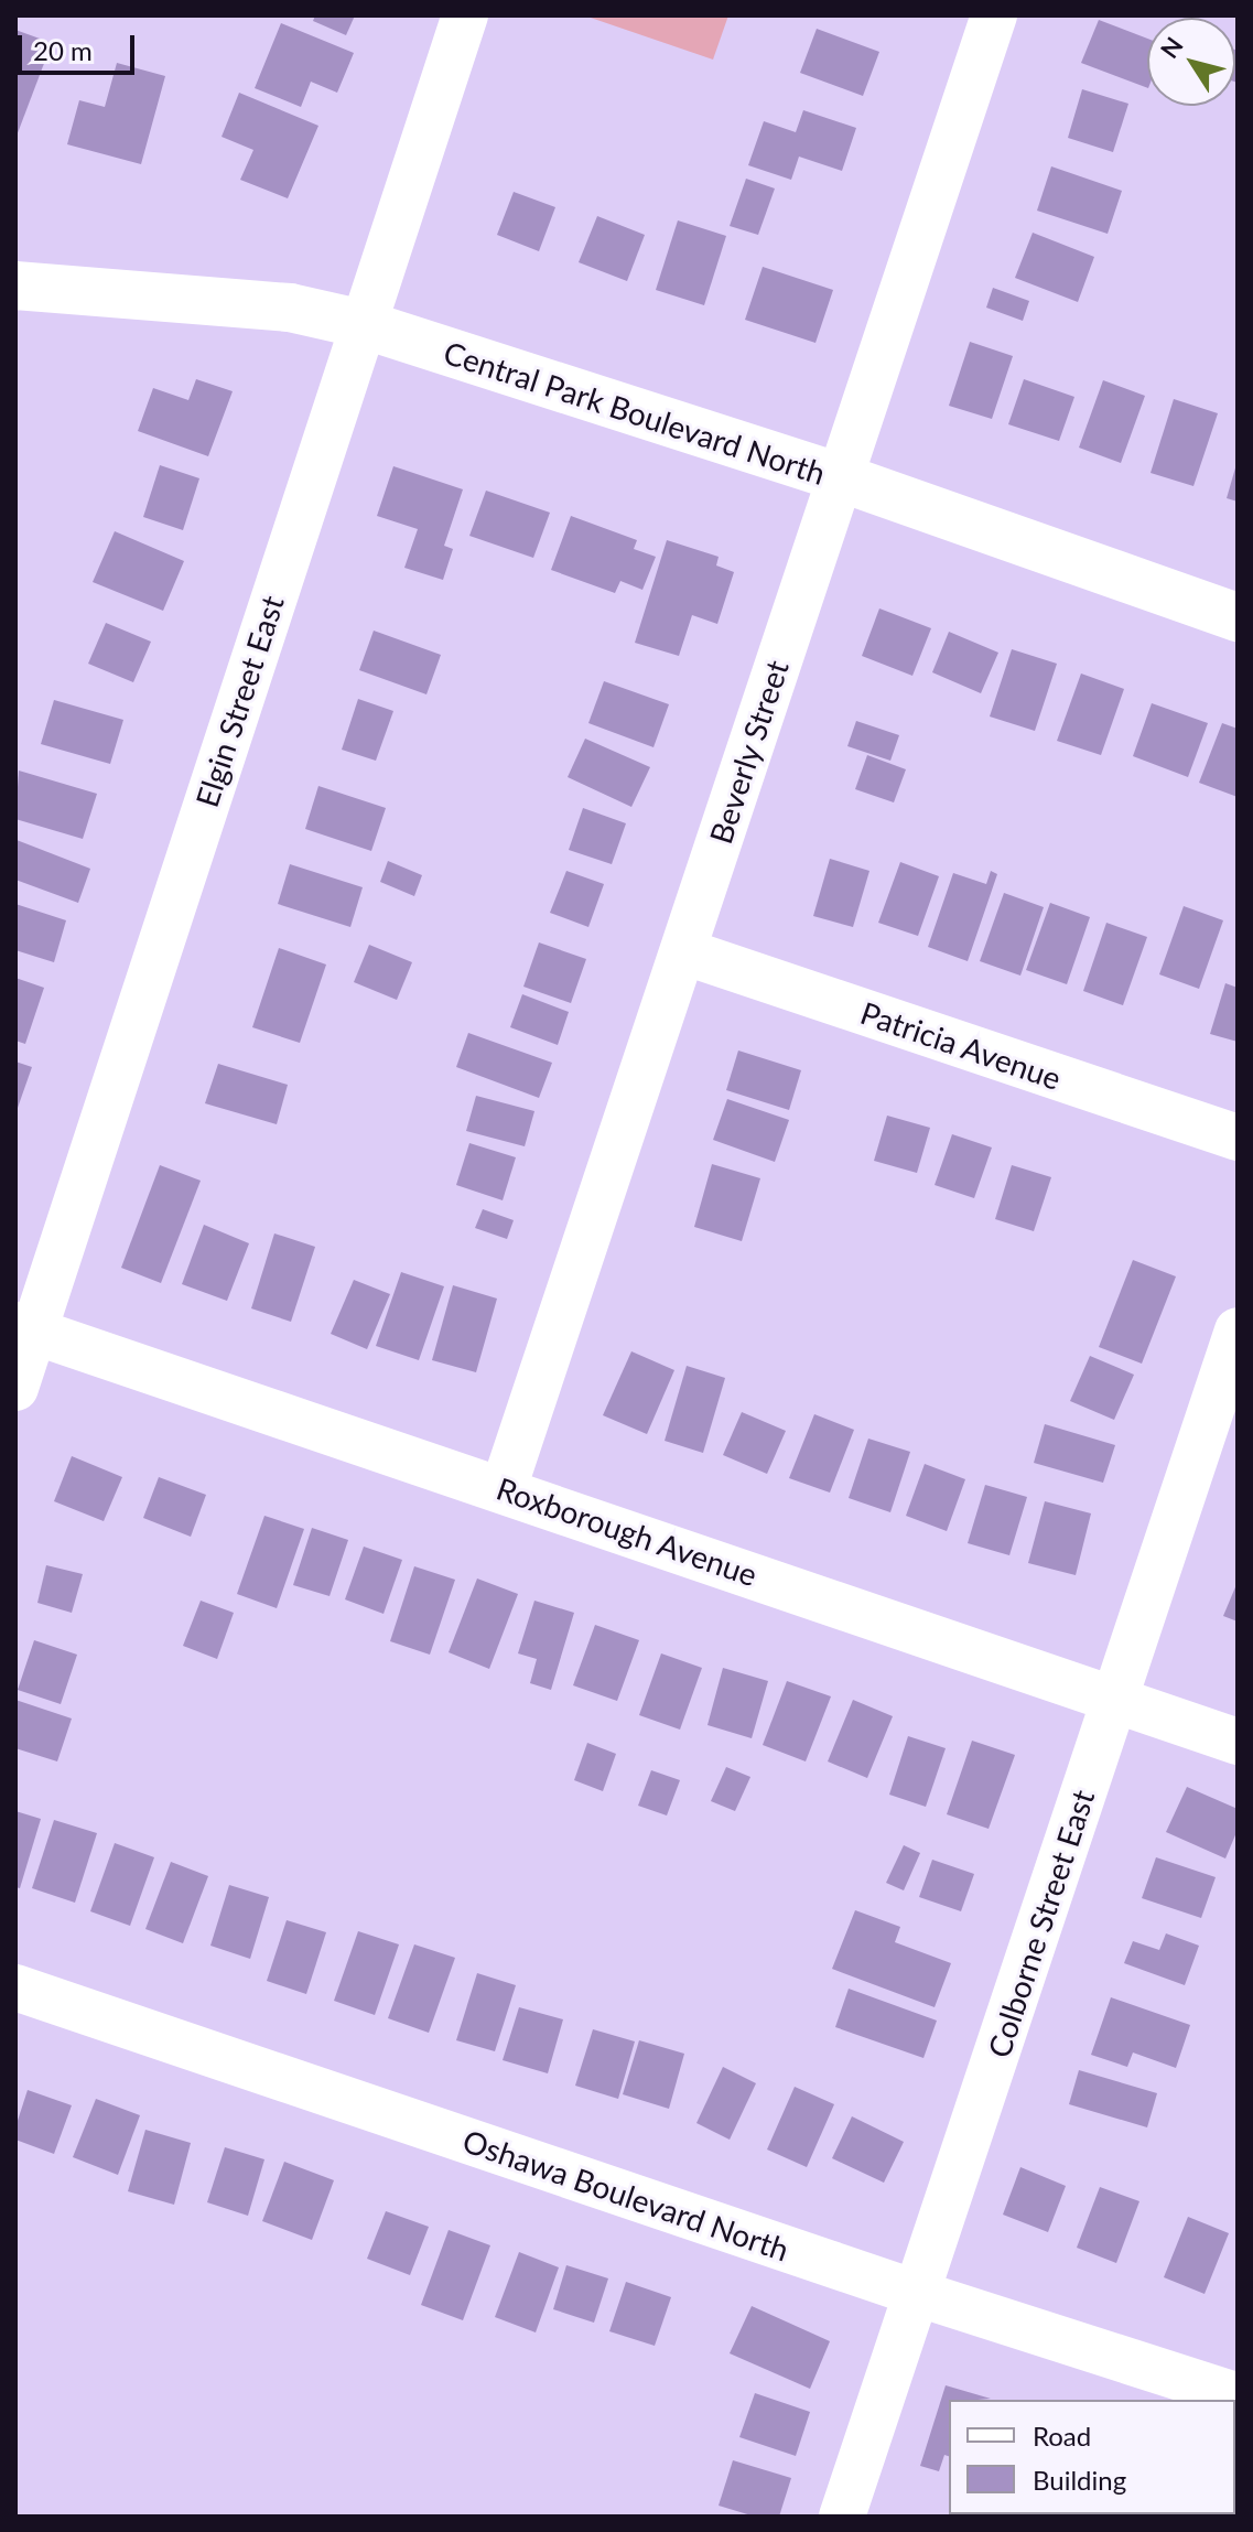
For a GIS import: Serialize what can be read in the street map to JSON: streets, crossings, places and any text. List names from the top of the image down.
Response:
{
  "streets": {
    "street": [
      "Central Park Boulevard North",
      "Elgin Street East",
      "Beverly Street",
      "Patricia Avenue",
      "Roxborough Avenue",
      "Colborne Street East",
      "Oshawa Boulevard North"
    ]
  },
  "crossings": [
    ["Central Park Boulevard North", "Elgin Street East"],
    ["Central Park Boulevard North", "Beverly Street"],
    ["Elgin Street East", "Roxborough Avenue"],
    ["Beverly Street", "Patricia Avenue"],
    ["Beverly Street", "Roxborough Avenue"],
    ["Roxborough Avenue", "Colborne Street East"],
    ["Colborne Street East", "Oshawa Boulevard North"]
  ],
  "legend": ["Road", "Building"],
  "scale_bar": "20 m",
  "north": "top left"
}
